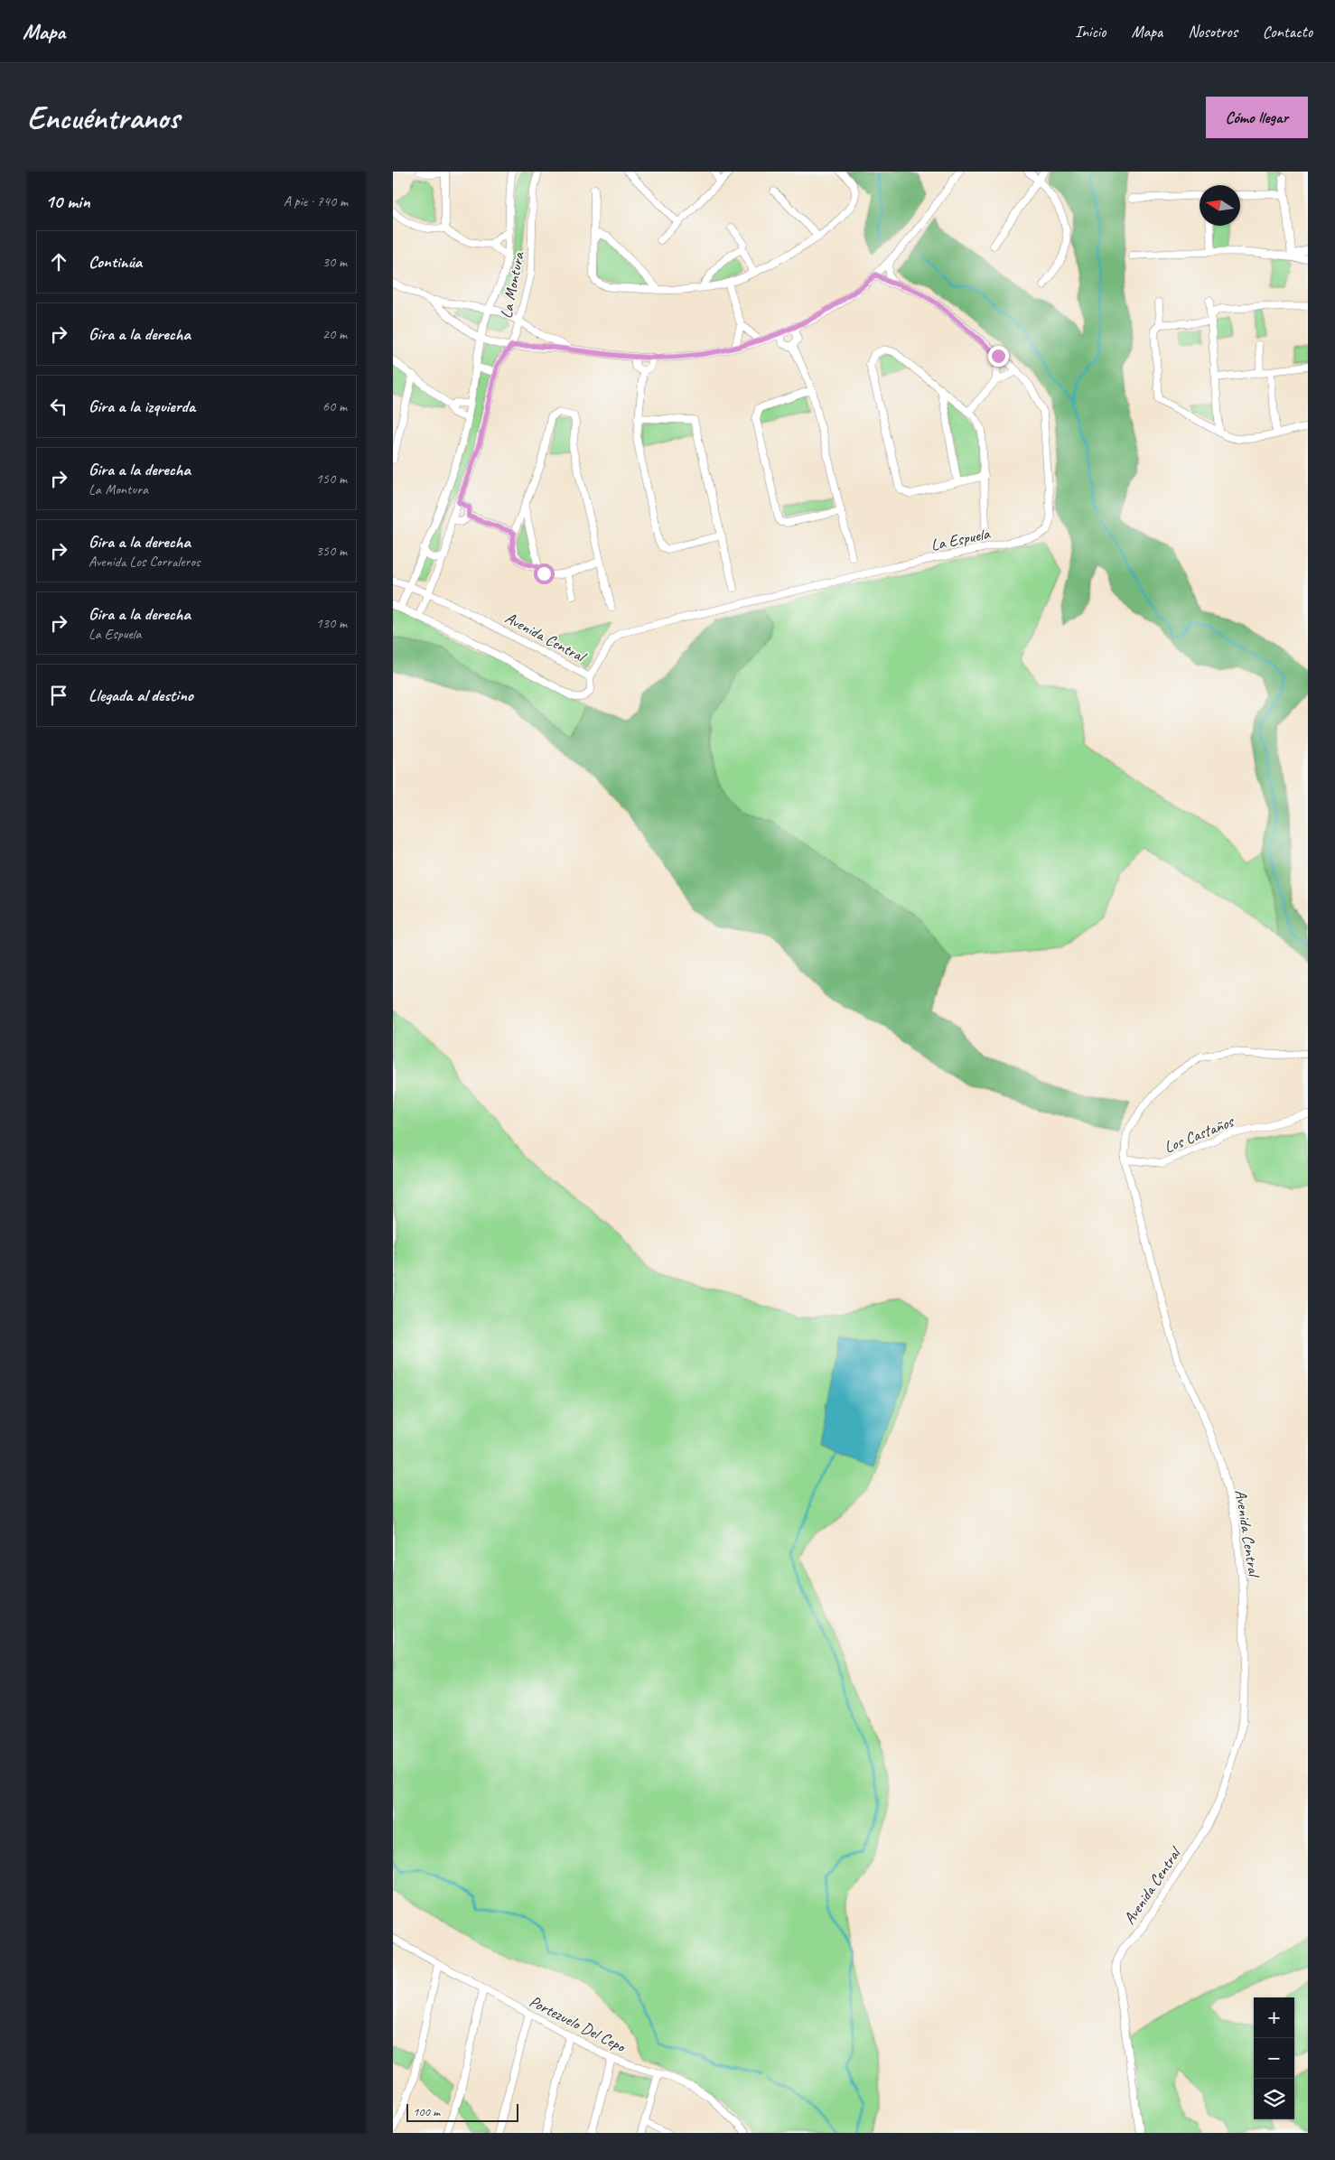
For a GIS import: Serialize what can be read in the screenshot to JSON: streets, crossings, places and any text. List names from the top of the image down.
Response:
{
  "streets": {
    "street": [
      "La Montura",
      "La Espuela",
      "Avenida Central",
      "Los Castaños",
      "Portezuelo Del Cepo"
    ]
  },
  "crossings": [
    ["La Montura", "Avenida Central"],
    ["La Espuela", "Avenida Central"],
    ["Avenida Central", "Los Castaños"]
  ],
  "scale_bar": "100 m",
  "north": "left",
  "page": {
    "header": "Mapa",
    "nav": [
      "Inicio",
      "Mapa",
      "Nosotros",
      "Contacto"
    ],
    "buttons": "Cómo llegar",
    "title": "Encuéntranos",
    "heading": ["10 min", "A pie · 740 m"],
    "list": [
      ["Continúa", "30 m"],
      ["Gira a la derecha", "20 m"],
      ["Gira a la izquierda", "60 m"],
      ["Gira a la derecha", "La Montura", "150 m"],
      ["Gira a la derecha", "Avenida Los Corraleros", "350 m"],
      ["Gira a la derecha", "La Espuela", "130 m"],
      "Llegada al destino"
    ],
    "map_buttons": ["+", "−"],
    "scale": "100 m"
  }
}
